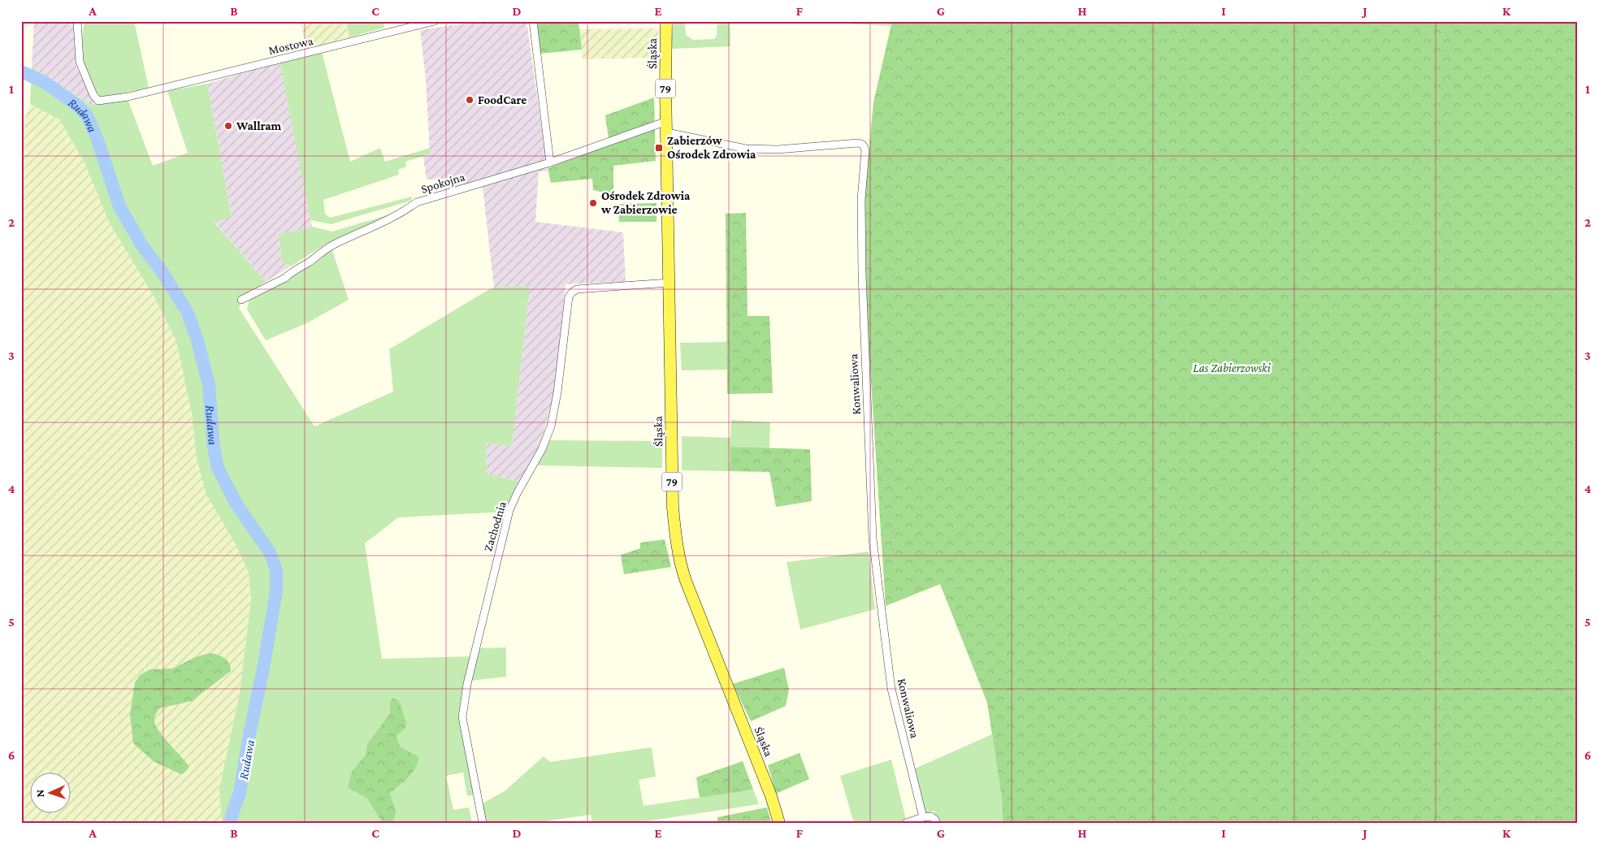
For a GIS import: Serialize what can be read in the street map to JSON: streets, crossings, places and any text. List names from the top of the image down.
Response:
{
  "streets": {
    "main road": ["Śląska", "79"],
    "street": [
      "Mostowa",
      "Spokojna",
      "Konwaliowa",
      "Zachodnia"
    ]
  },
  "crossings": [
    ["Śląska", "Spokojna"],
    ["Śląska", "Konwaliowa"],
    ["Śląska", "Zachodnia"],
    ["Spokojna", "Konwaliowa"]
  ],
  "water": ["Rudawa"],
  "parks": ["Las Zabierzowski"],
  "places": {
    "other": ["FoodCare", "Wallram", "Ośrodek Zdrowia w Zabierzowie"],
    "transit": ["Zabierzów Ośrodek Zdrowia"]
  },
  "north": "left",
  "grid": {
    "columns": [
      "A",
      "B",
      "C",
      "D",
      "E",
      "F",
      "G",
      "H",
      "I",
      "J",
      "K"
    ],
    "rows": [
      "1",
      "2",
      "3",
      "4",
      "5",
      "6"
    ]
  }
}
